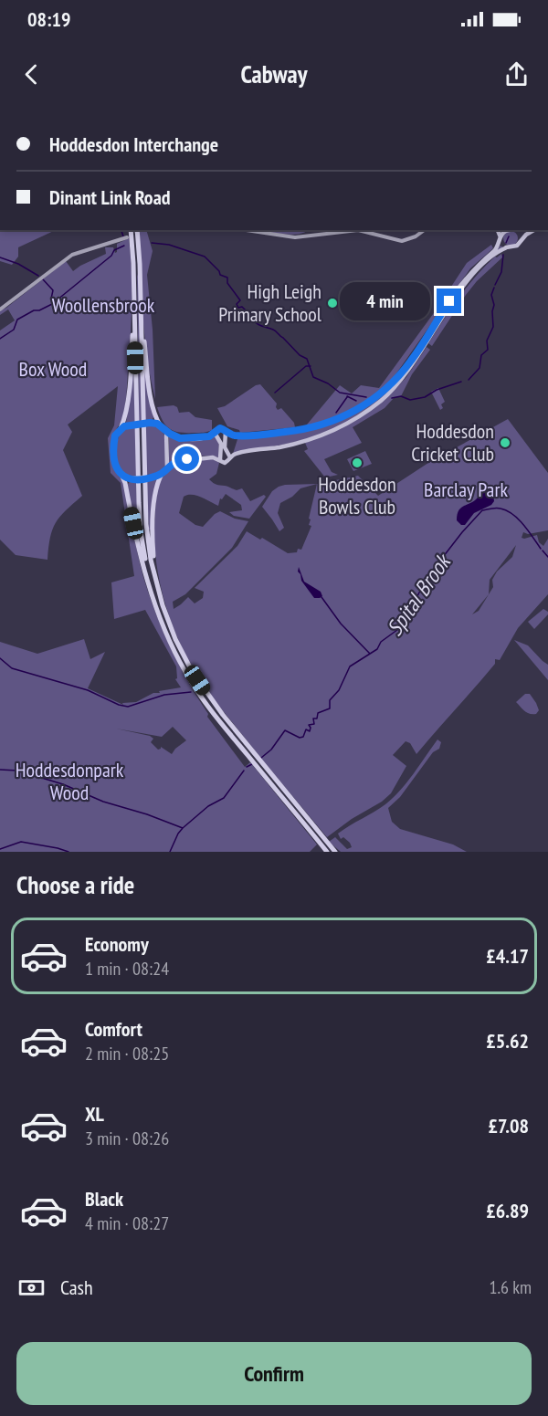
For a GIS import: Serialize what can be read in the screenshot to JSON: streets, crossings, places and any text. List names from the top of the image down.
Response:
{
  "water": ["Spital Brook"],
  "parks": [
    "Woollensbrook",
    "Box Wood",
    "Barclay Park",
    "Hoddesdonpark Wood"
  ],
  "places": ["High Leigh Primary School", "Hoddesdon Cricket Club", "Hoddesdon Bowls Club"],
  "page": {
    "status": "08:19",
    "header": "Cabway",
    "banner": ["Hoddesdon Interchange", "Dinant Link Road"],
    "bubble": "4 min",
    "heading": "Choose a ride",
    "list": [
      {
        "name": "Economy",
        "note": "1 min · 08:24",
        "value": "£4.17"
      },
      {
        "name": "Comfort",
        "note": "2 min · 08:25",
        "value": "£5.62"
      },
      {
        "name": "XL",
        "note": "3 min · 08:26",
        "value": "£7.08"
      },
      {
        "name": "Black",
        "note": "4 min · 08:27",
        "value": "£6.89"
      }
    ],
    "pay": ["Cash", "1.6 km"],
    "buttons": "Confirm"
  }
}
